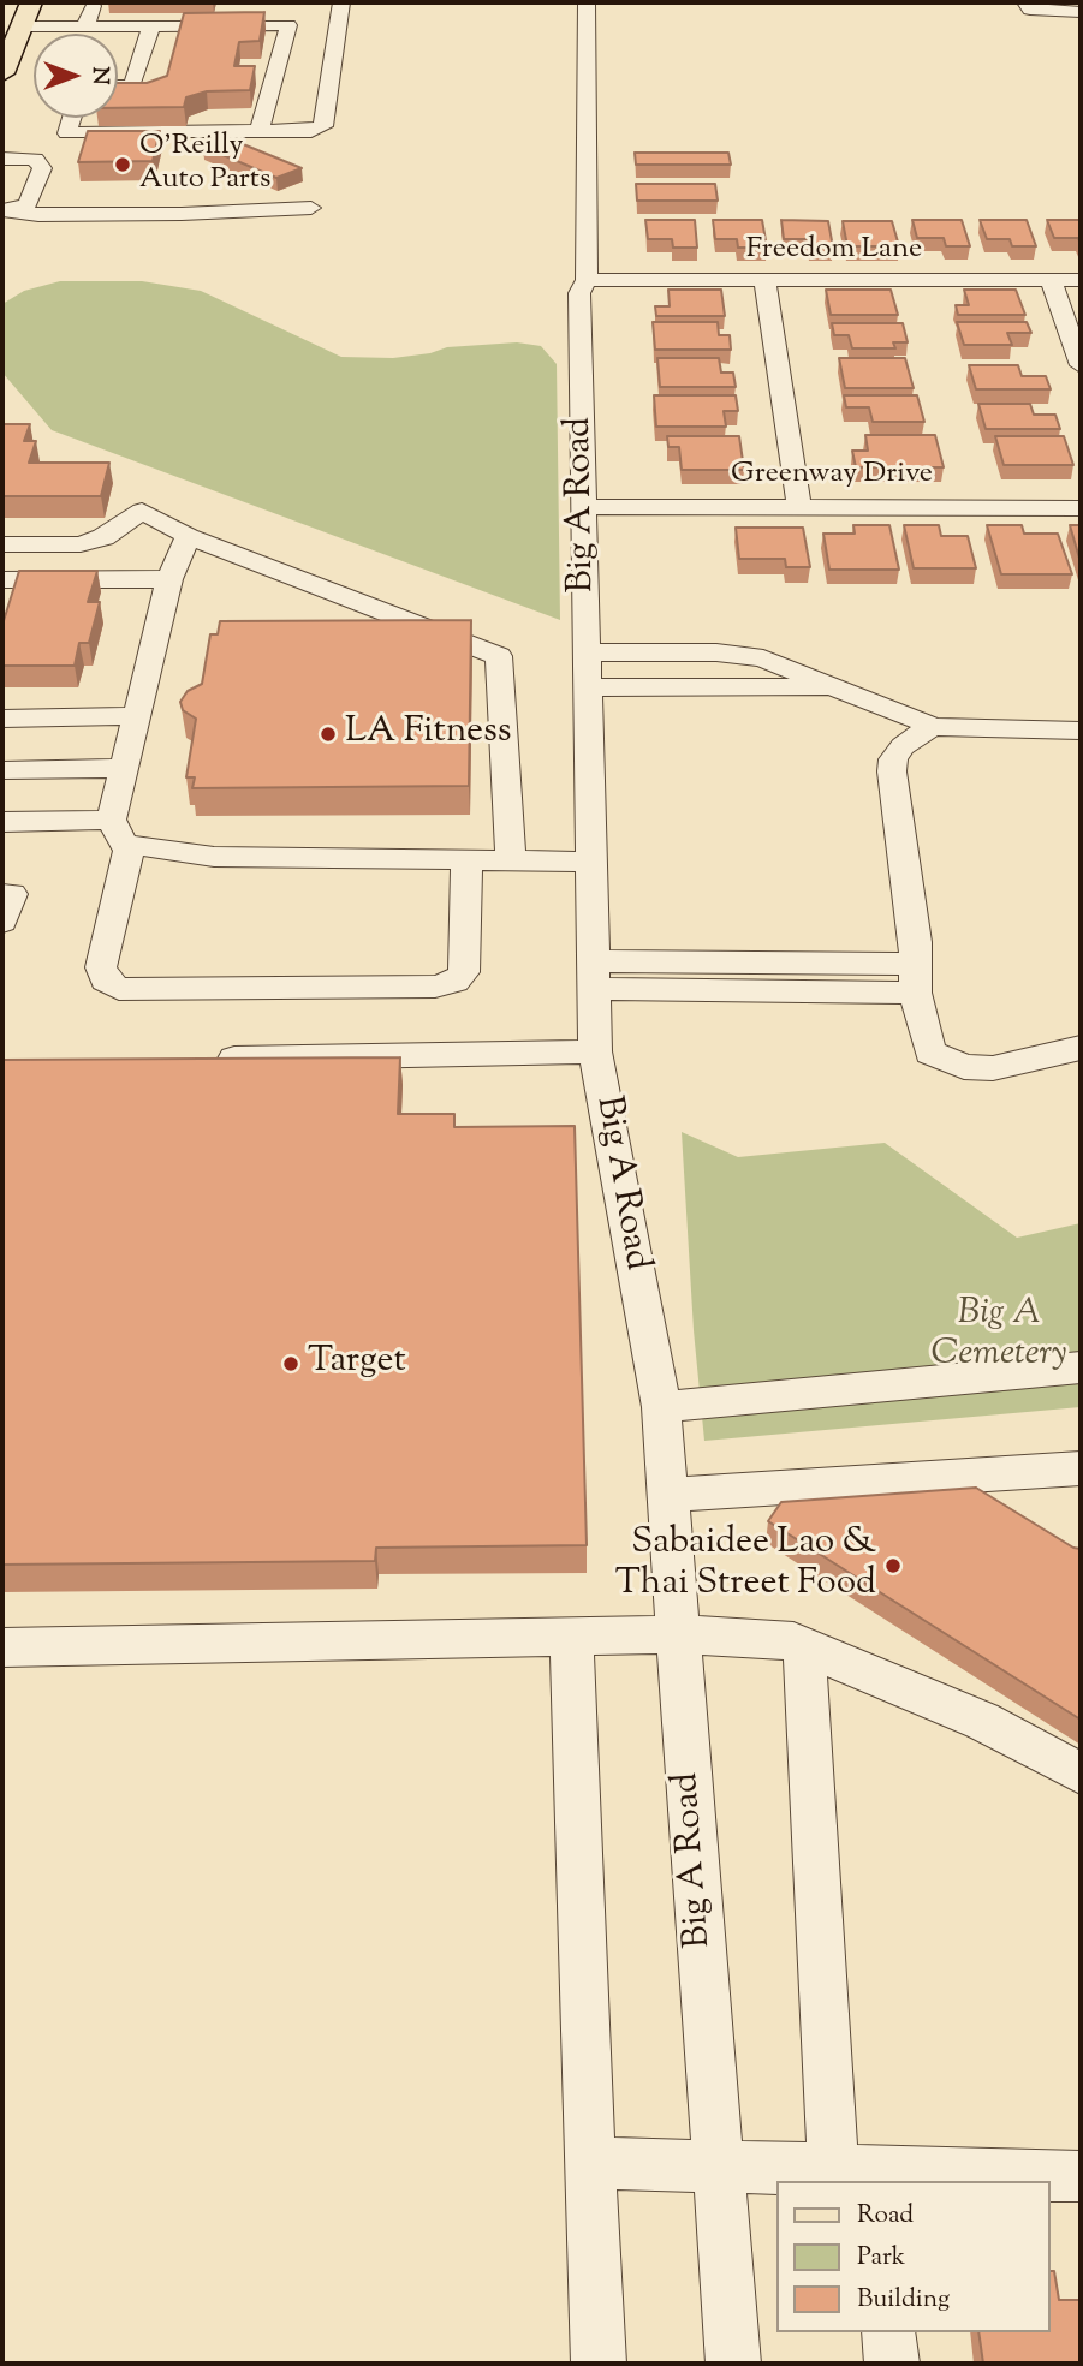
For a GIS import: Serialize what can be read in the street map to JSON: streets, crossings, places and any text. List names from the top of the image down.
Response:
{
  "streets": {
    "street": ["Freedom Lane", "Greenway Drive", "Big A Road"]
  },
  "crossings": [
    ["Freedom Lane", "Big A Road"],
    ["Greenway Drive", "Big A Road"]
  ],
  "parks": ["Big A Cemetery"],
  "places": [
    "O'Reilly Auto Parts",
    "LA Fitness",
    "Target",
    "Sabaidee Lao & Thai Street Food"
  ],
  "legend": ["Road", "Park", "Building"],
  "north": "right"
}
